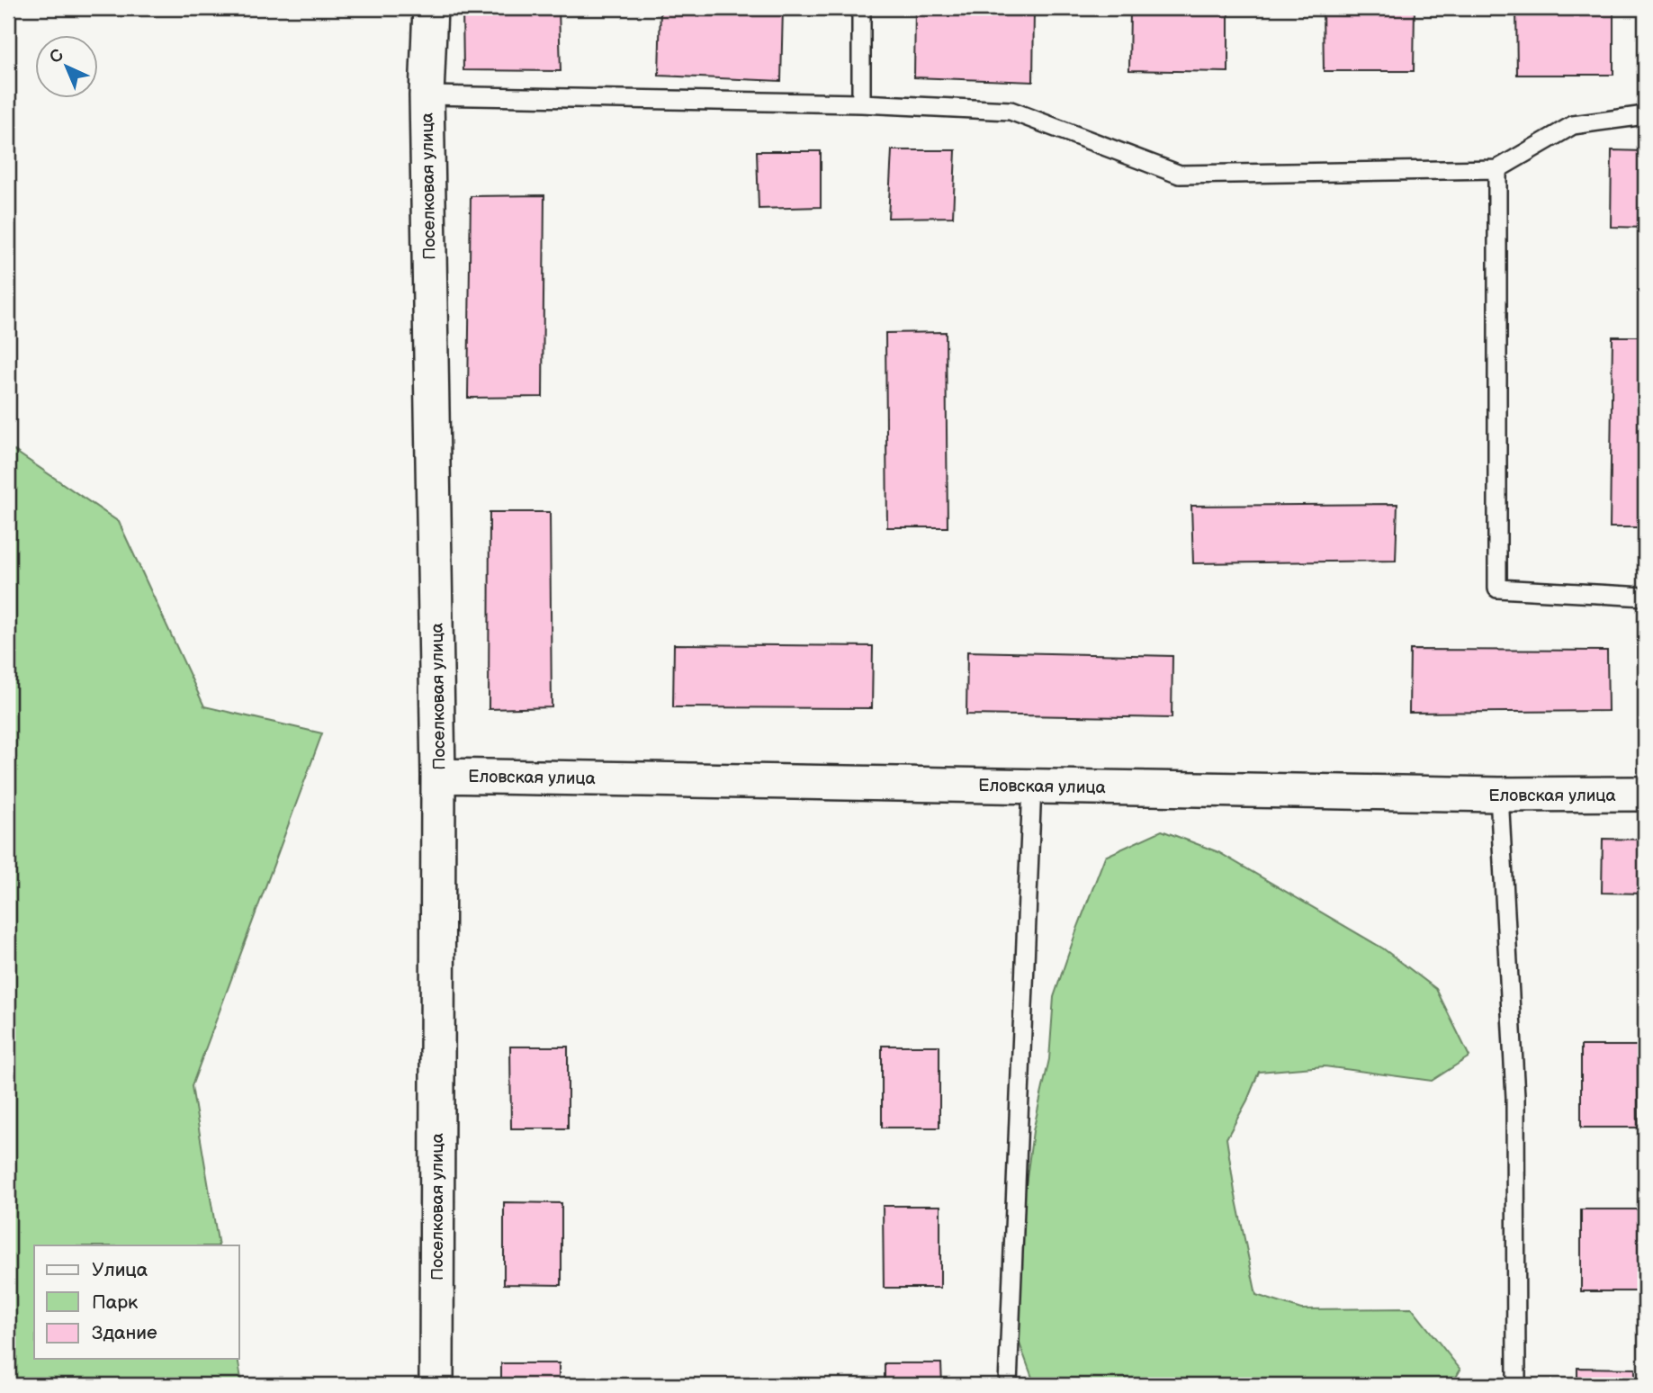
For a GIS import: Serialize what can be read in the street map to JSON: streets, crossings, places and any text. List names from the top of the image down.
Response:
{
  "streets": {
    "street": ["Поселковая улица", "Еловская улица"]
  },
  "crossings": [
    ["Поселковая улица", "Еловская улица"]
  ],
  "legend": ["Улица", "Парк", "Здание"],
  "north": "top left"
}
